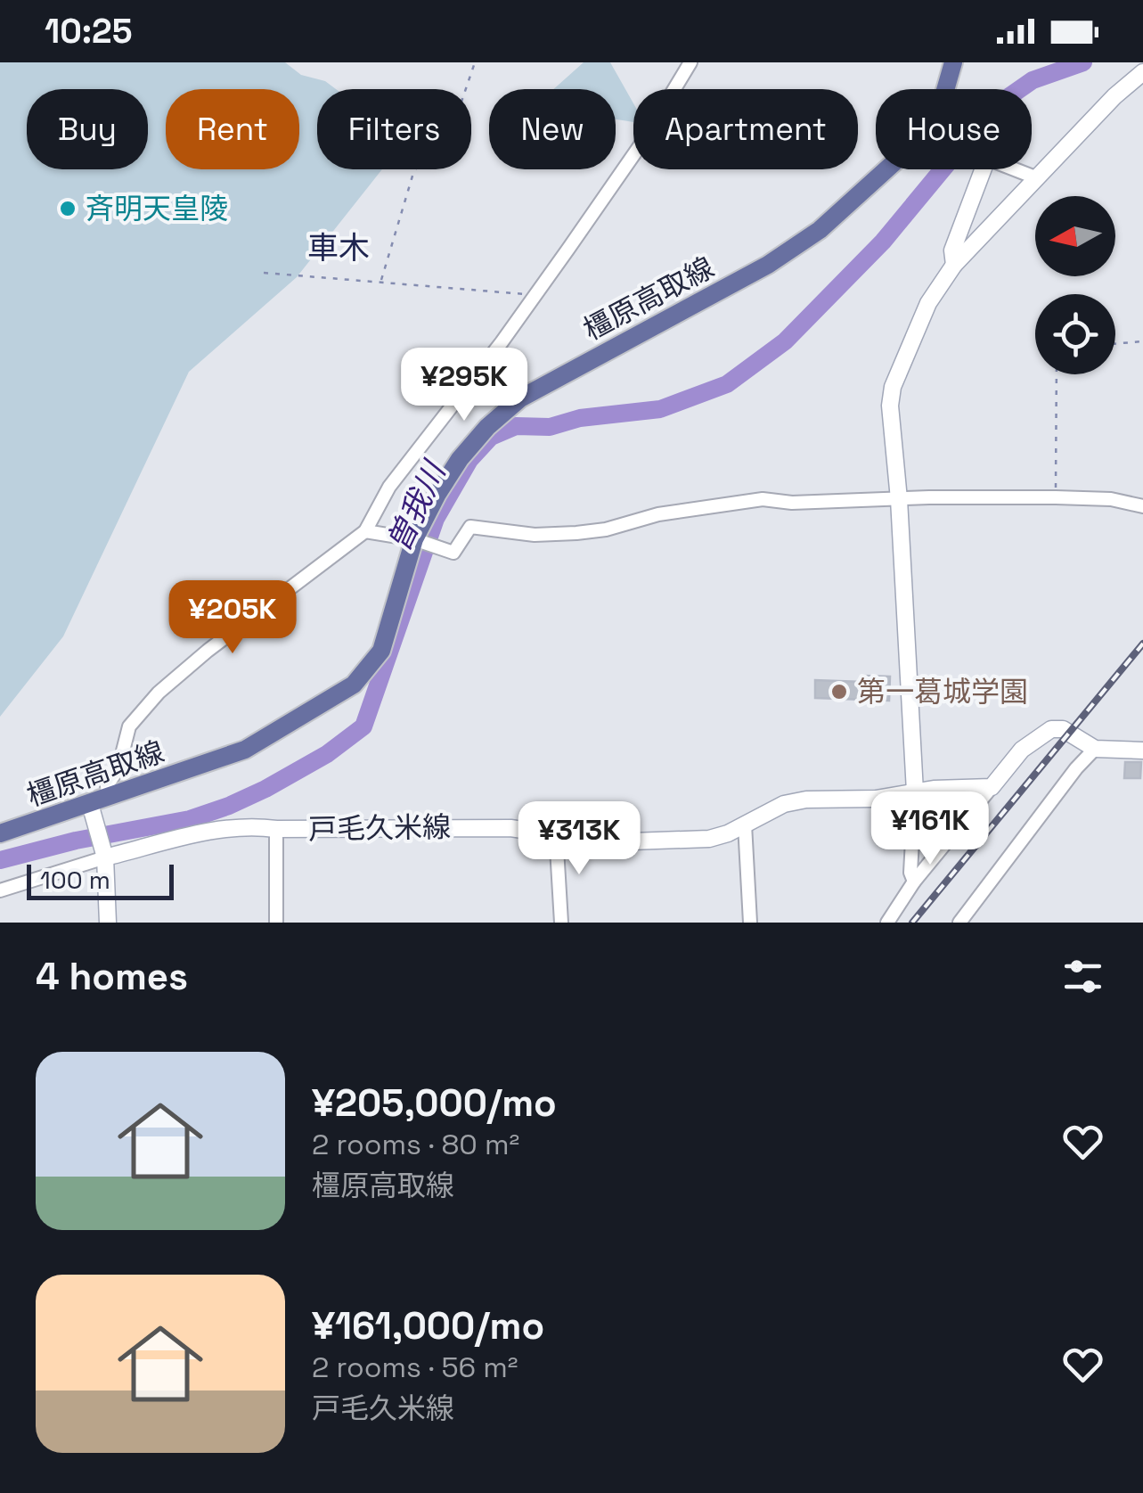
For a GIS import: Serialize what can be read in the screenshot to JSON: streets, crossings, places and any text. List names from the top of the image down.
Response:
{
  "streets": {
    "main road": ["橿原高取線", "戸毛久米線"]
  },
  "districts": ["車木"],
  "water": ["曽我川"],
  "places": ["斉明天皇陵", "第一葛城学園"],
  "scale_bar": "100 m",
  "north": "left",
  "page": {
    "status": "10:25",
    "chip": [
      "Buy",
      "Rent",
      "Filters",
      "New",
      "Apartment",
      "House"
    ],
    "price": [
      "¥295K",
      "¥205K",
      "¥161K",
      "¥313K"
    ],
    "scale": "100 m",
    "heading": "4 homes",
    "list": [
      {
        "name": "¥205,000/mo",
        "note": "2 rooms · 80 m² · 橿原高取線"
      },
      {
        "name": "¥161,000/mo",
        "note": "2 rooms · 56 m² · 戸毛久米線"
      }
    ]
  }
}
